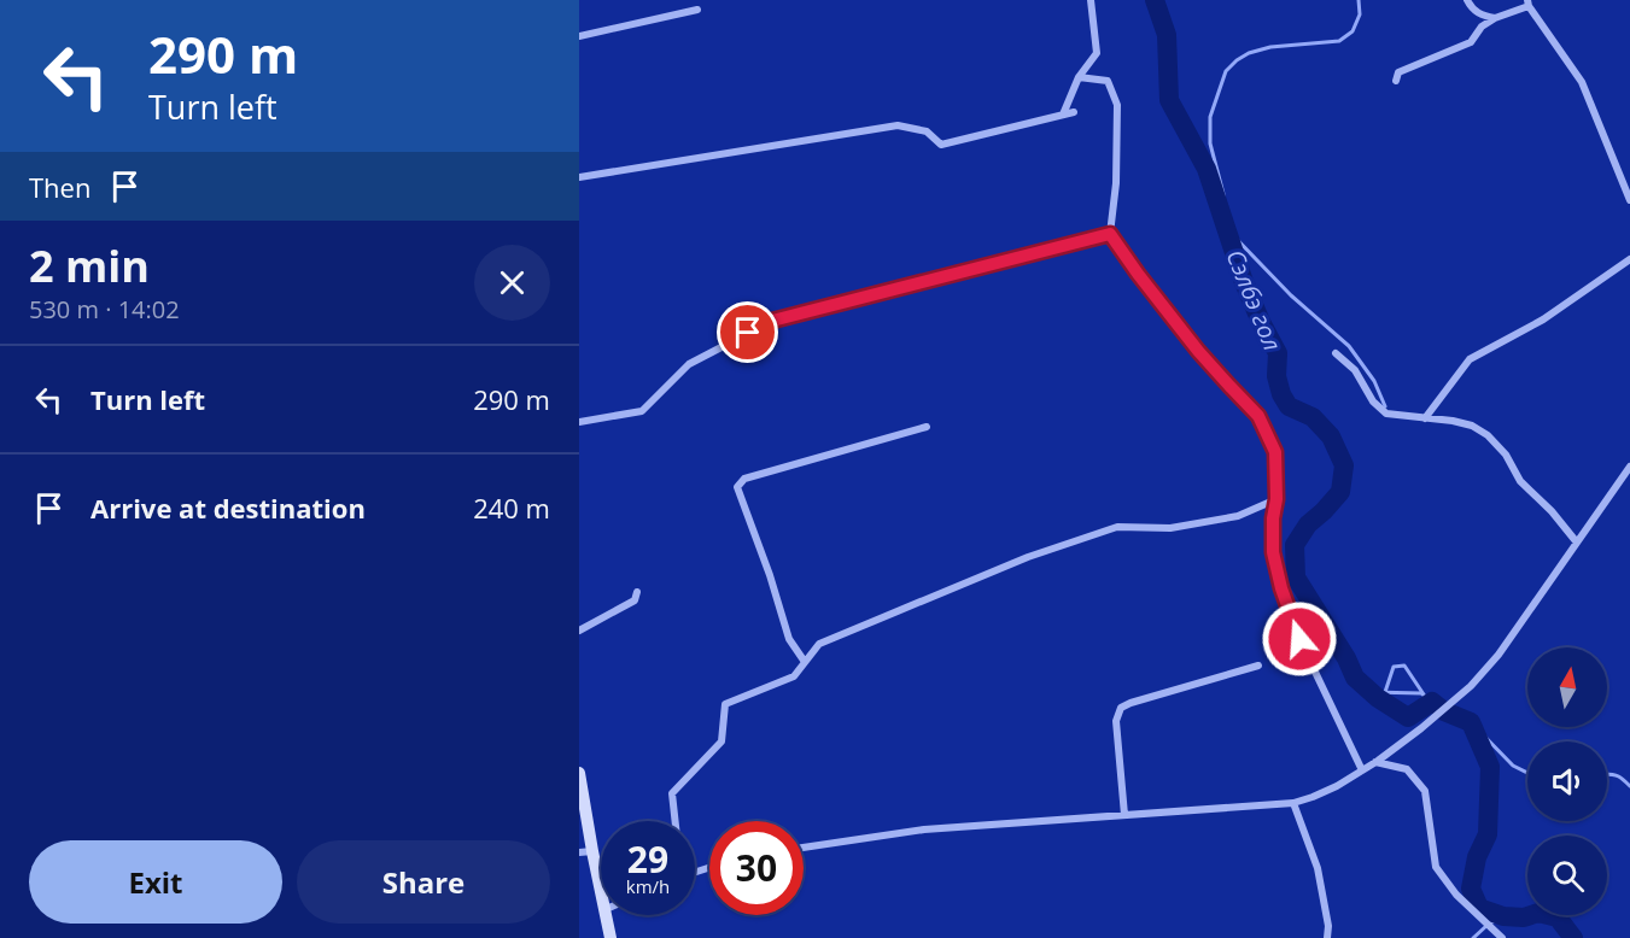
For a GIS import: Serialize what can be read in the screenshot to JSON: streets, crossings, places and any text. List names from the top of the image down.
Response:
{
  "water": ["Сэлбэ гол"],
  "north": "top",
  "page": {
    "turn": ["290 m", "Turn left"],
    "then": "Then",
    "heading": ["2 min", "530 m · 14:02"],
    "list": [
      {
        "name": "Turn left",
        "value": "290 m"
      },
      {
        "name": "Arrive at destination",
        "value": "240 m"
      }
    ],
    "speed": "29 km/h",
    "limit": "30",
    "buttons": ["Exit", "Share"]
  }
}
